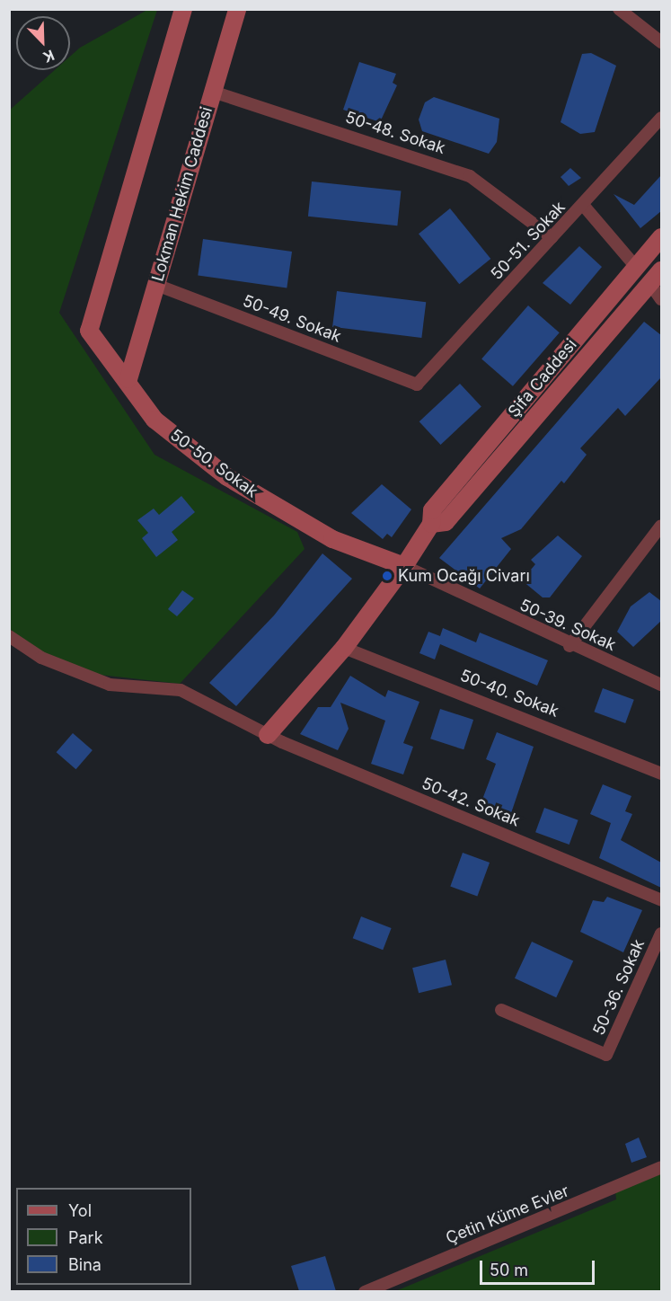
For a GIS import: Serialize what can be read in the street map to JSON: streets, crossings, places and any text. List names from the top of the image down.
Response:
{
  "streets": {
    "street": [
      "50-48. Sokak",
      "Lokman Hekim Caddesi",
      "50-51. Sokak",
      "50-49. Sokak",
      "Şifa Caddesi",
      "50-50. Sokak",
      "50-39. Sokak",
      "50-40. Sokak",
      "50-42. Sokak",
      "50-36. Sokak",
      "Çetin Küme Evler"
    ]
  },
  "crossings": [
    ["50-48. Sokak", "Lokman Hekim Caddesi"],
    ["50-48. Sokak", "50-51. Sokak"],
    ["Lokman Hekim Caddesi", "50-49. Sokak"],
    ["Lokman Hekim Caddesi", "50-50. Sokak"],
    ["50-51. Sokak", "50-49. Sokak"],
    ["Şifa Caddesi", "50-50. Sokak"],
    ["Şifa Caddesi", "50-39. Sokak"],
    ["Şifa Caddesi", "50-40. Sokak"],
    ["Şifa Caddesi", "50-42. Sokak"],
    ["50-50. Sokak", "50-39. Sokak"]
  ],
  "places": ["Kum Ocağı Civarı"],
  "legend": ["Yol", "Park", "Bina"],
  "scale_bar": "50 m",
  "north": "bottom right"
}
